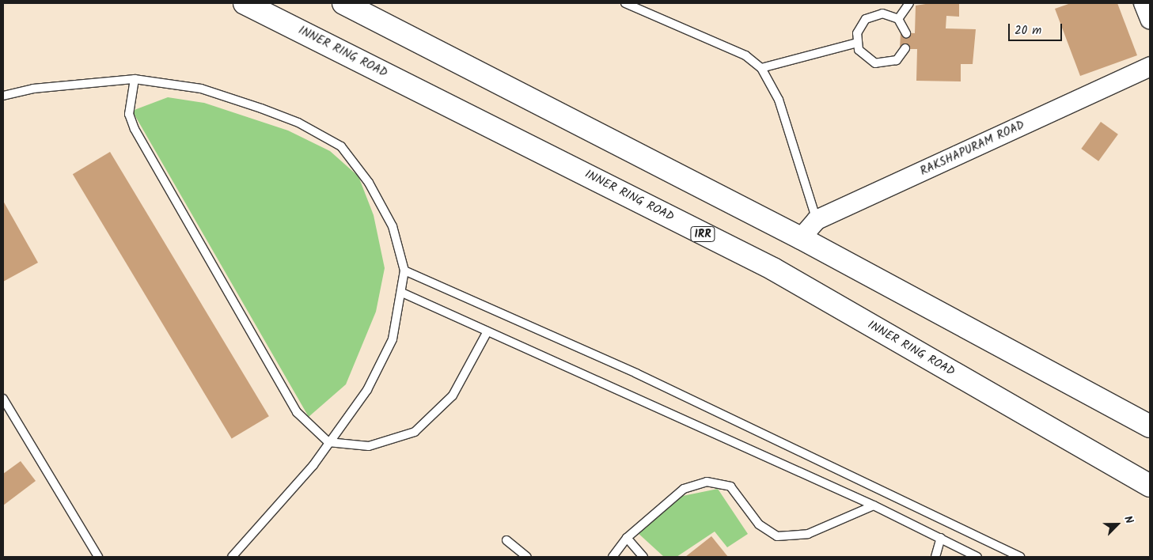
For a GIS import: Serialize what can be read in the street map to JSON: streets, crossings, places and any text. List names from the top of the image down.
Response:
{
  "streets": {
    "highway": ["INNER RING ROAD", "IRR"],
    "street": ["RAKSHAPURAM ROAD"]
  },
  "scale_bar": "20 m",
  "north": "top right"
}
